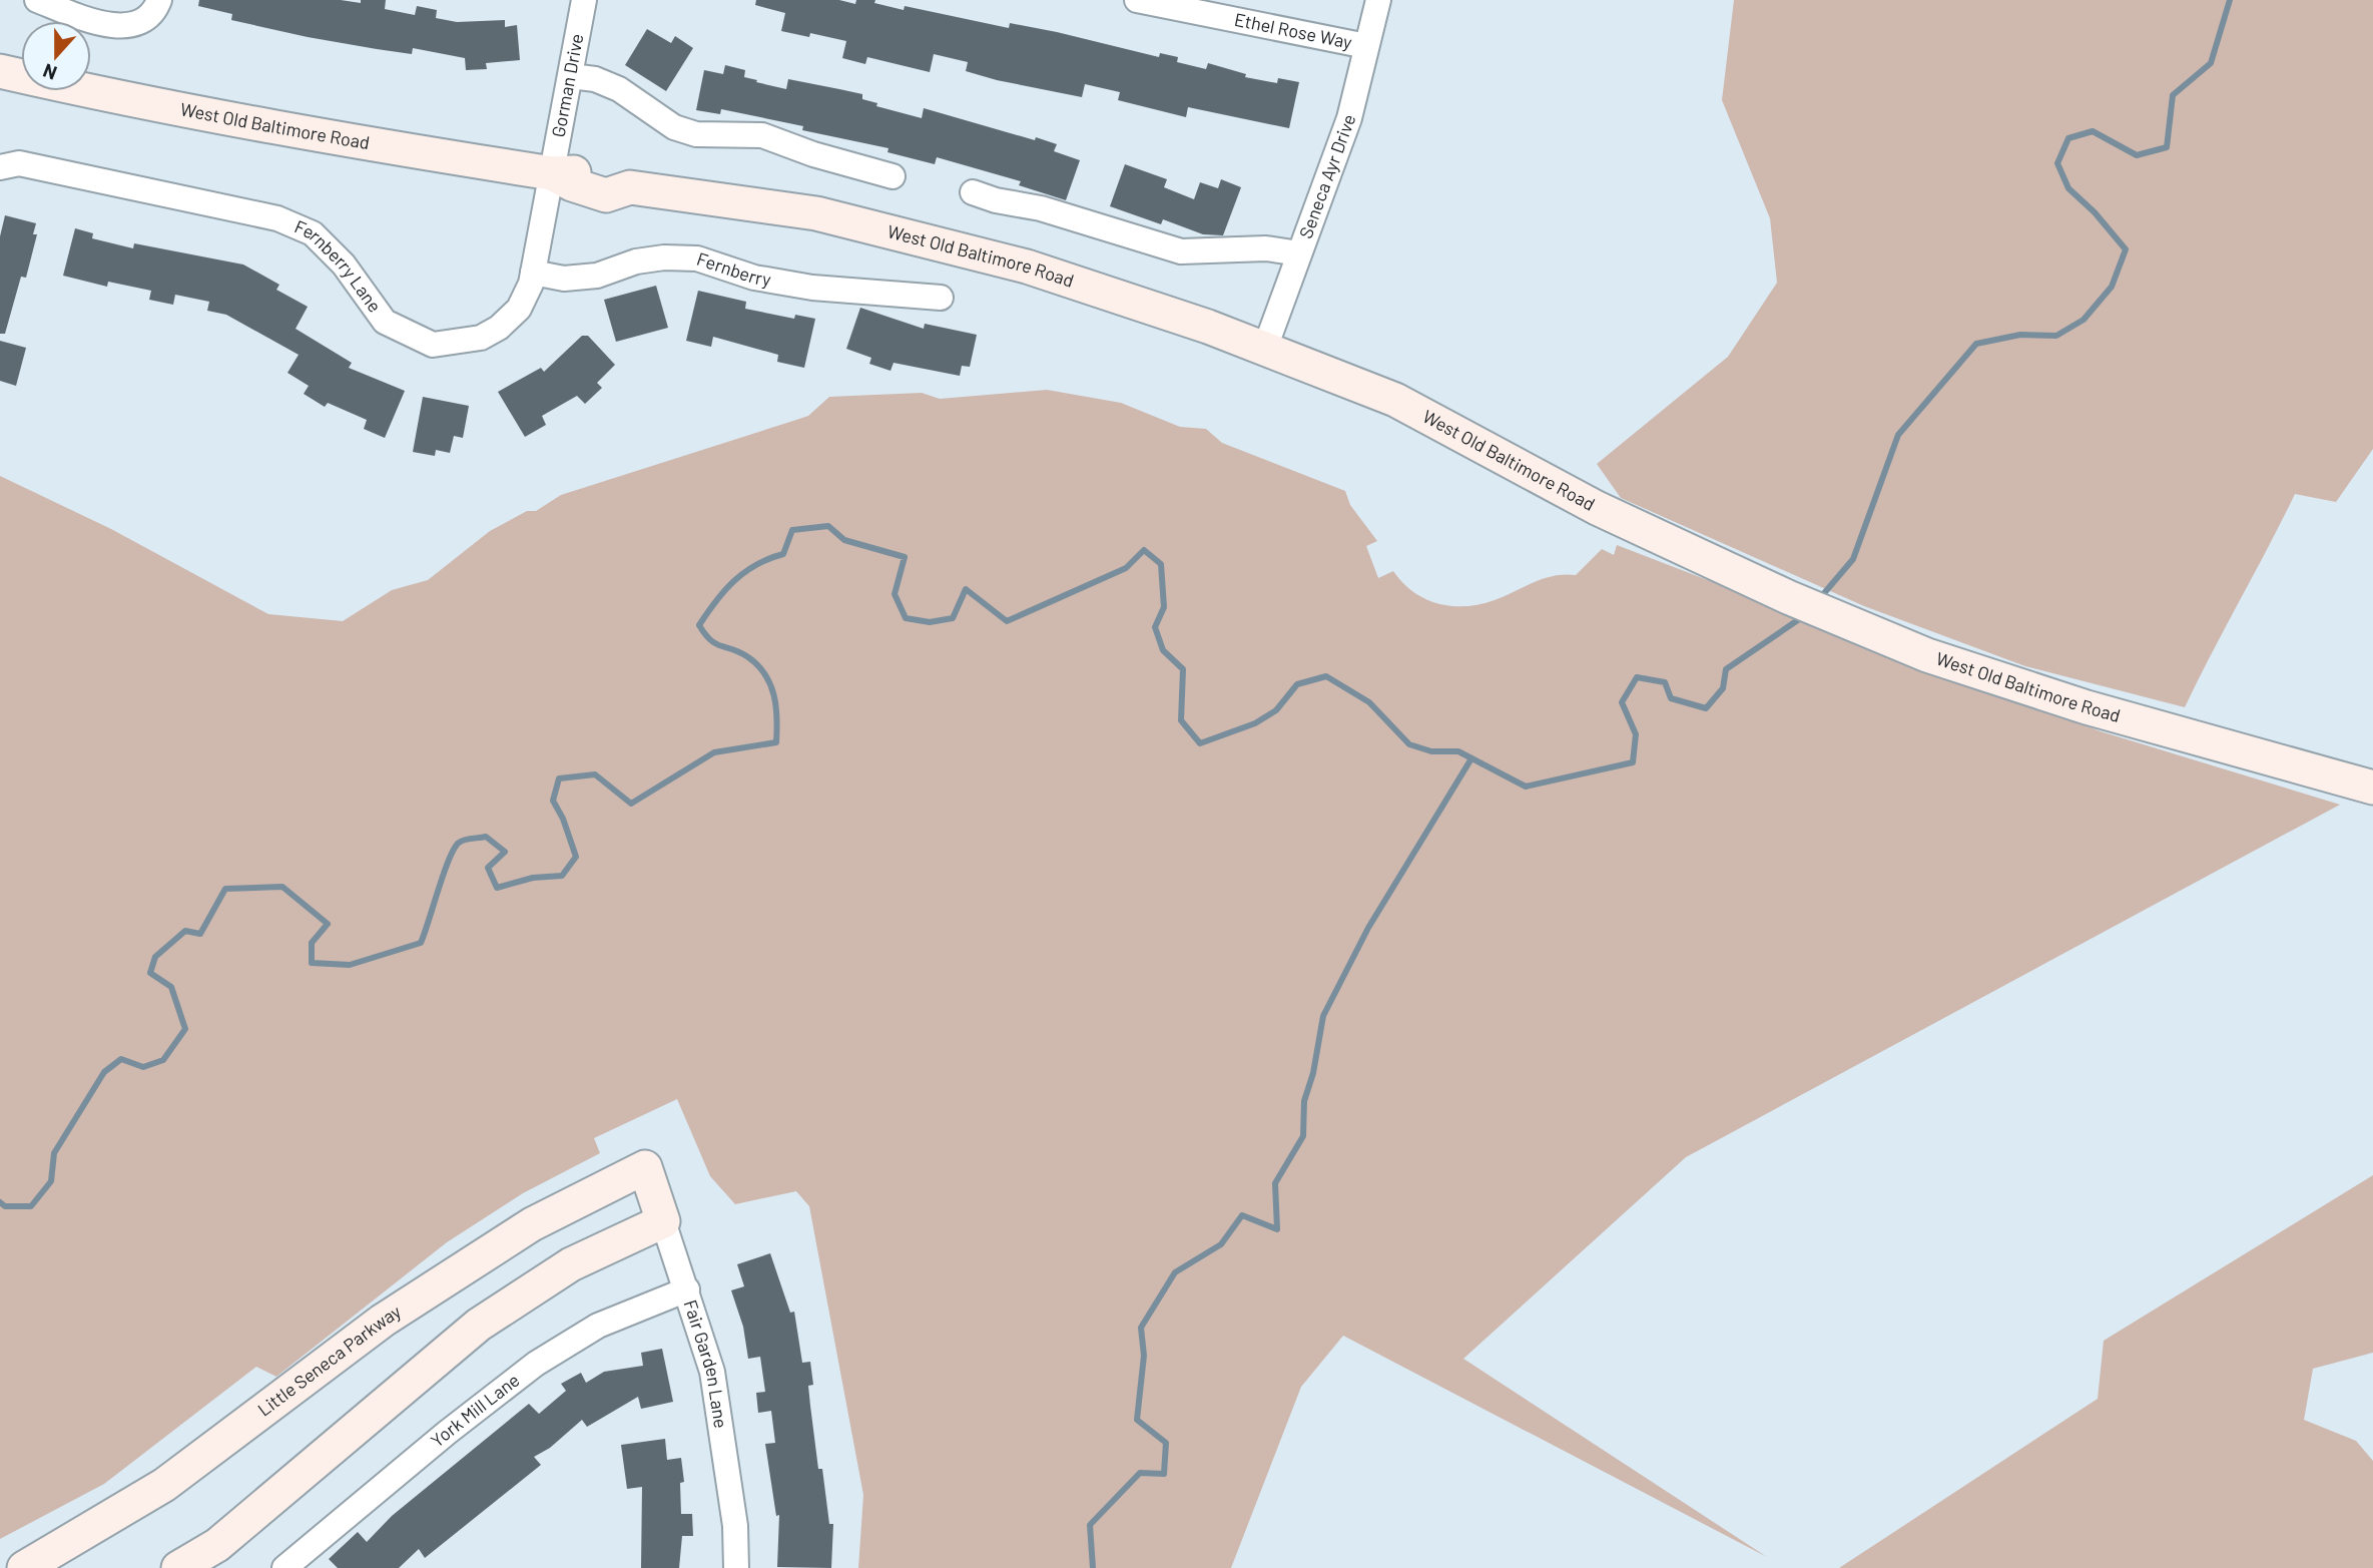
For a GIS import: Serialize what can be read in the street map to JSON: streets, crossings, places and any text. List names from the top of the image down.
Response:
{
  "streets": {
    "street": [
      "Ethel Rose Way",
      "Gorman Drive",
      "West Old Baltimore Road",
      "Seneca Ayr Drive",
      "Fernberry Lane",
      "Fernberry",
      "Little Seneca Parkway",
      "Fair Garden Lane",
      "York Mill Lane"
    ]
  },
  "crossings": [
    ["Ethel Rose Way", "Seneca Ayr Drive"],
    ["Gorman Drive", "West Old Baltimore Road"],
    ["Gorman Drive", "Fernberry Lane"],
    ["West Old Baltimore Road", "Seneca Ayr Drive"],
    ["West Old Baltimore Road", "Fernberry Lane"],
    ["Fernberry Lane", "Fernberry"],
    ["Little Seneca Parkway", "Fair Garden Lane"],
    ["Fair Garden Lane", "York Mill Lane"]
  ],
  "north": "bottom"
}
